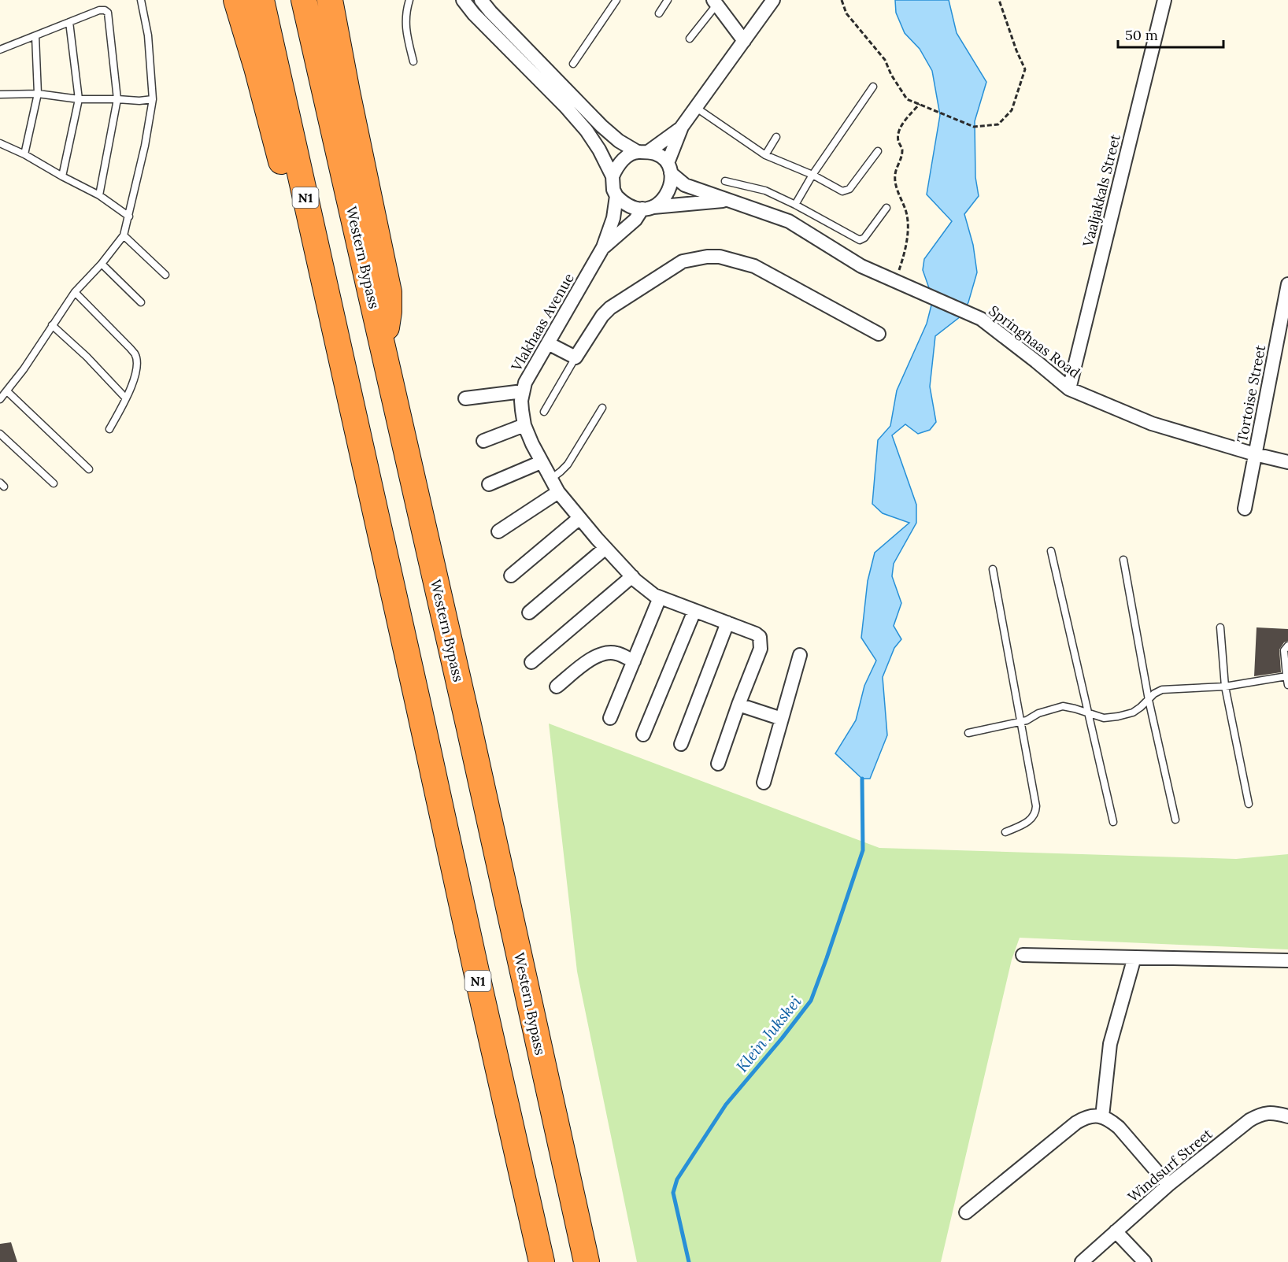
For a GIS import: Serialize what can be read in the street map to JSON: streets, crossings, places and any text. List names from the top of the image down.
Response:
{
  "streets": {
    "highway": ["N1", "Western Bypass"],
    "street": [
      "Vaaljakkals Street",
      "Vlakhaas Avenue",
      "Springhaas Road",
      "Tortoise Street",
      "Windsurf Street"
    ]
  },
  "crossings": [
    ["Vaaljakkals Street", "Springhaas Road"],
    ["Vlakhaas Avenue", "Springhaas Road"],
    ["Springhaas Road", "Tortoise Street"]
  ],
  "water": ["Klein Jukskei"],
  "scale_bar": "50 m"
}
